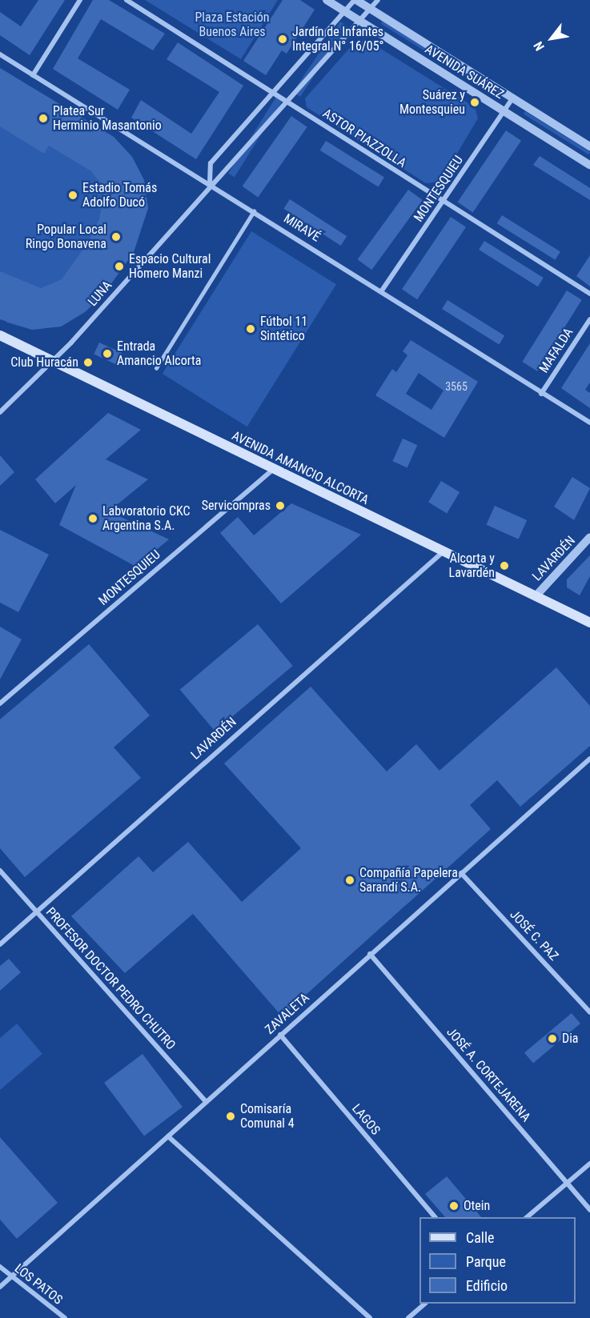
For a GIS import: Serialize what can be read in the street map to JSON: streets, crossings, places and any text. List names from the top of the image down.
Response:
{
  "streets": {
    "main road": ["AVENIDA AMANCIO ALCORTA"],
    "street": [
      "AVENIDA SUÁREZ",
      "ASTOR PIAZZOLLA",
      "MONTESQUIEU",
      "MIRAVÉ",
      "LUNA",
      "MAFALDA",
      "LAVARDÉN",
      "JOSÉ C. PAZ",
      "PROFESOR DOCTOR PEDRO CHUTRO",
      "ZAVALETA",
      "JOSÉ A. CORTEJARENA",
      "LAGOS",
      "LOS PATOS"
    ]
  },
  "crossings": [
    ["AVENIDA SUÁREZ", "MONTESQUIEU"],
    ["AVENIDA SUÁREZ", "LUNA"],
    ["ASTOR PIAZZOLLA", "MONTESQUIEU"],
    ["ASTOR PIAZZOLLA", "LUNA"],
    ["MONTESQUIEU", "MIRAVÉ"],
    ["MONTESQUIEU", "AVENIDA AMANCIO ALCORTA"],
    ["MIRAVÉ", "LUNA"],
    ["MIRAVÉ", "MAFALDA"],
    ["LUNA", "AVENIDA AMANCIO ALCORTA"],
    ["AVENIDA AMANCIO ALCORTA", "LAVARDÉN"],
    ["LAVARDÉN", "PROFESOR DOCTOR PEDRO CHUTRO"],
    ["JOSÉ C. PAZ", "ZAVALETA"],
    ["PROFESOR DOCTOR PEDRO CHUTRO", "ZAVALETA"],
    ["ZAVALETA", "JOSÉ A. CORTEJARENA"],
    ["ZAVALETA", "LAGOS"],
    ["ZAVALETA", "LOS PATOS"]
  ],
  "parks": ["Plaza Estación Buenos Aires"],
  "places": [
    "Jardín de Infantes Integral N° 16/05°",
    "Suárez y Montesquieu",
    "Platea Sur Herminio Masantonio",
    "Estadio Tomás Adolfo Ducó",
    "Popular Local Ringo Bonavena",
    "Espacio Cultural Homero Manzi",
    "Fútbol 11 Sintético",
    "Entrada Amancio Alcorta",
    "Club Huracán",
    "Servicompras",
    "Labvoratorio CKC Argentina S.A.",
    "Alcorta y Lavardén",
    "Compañía Papelera Sarandí S.A.",
    "Dia",
    "Comisaría Comunal 4",
    "Otein"
  ],
  "house_numbers": ["3565"],
  "legend": ["Calle", "Parque", "Edificio"],
  "north": "bottom left"
}
